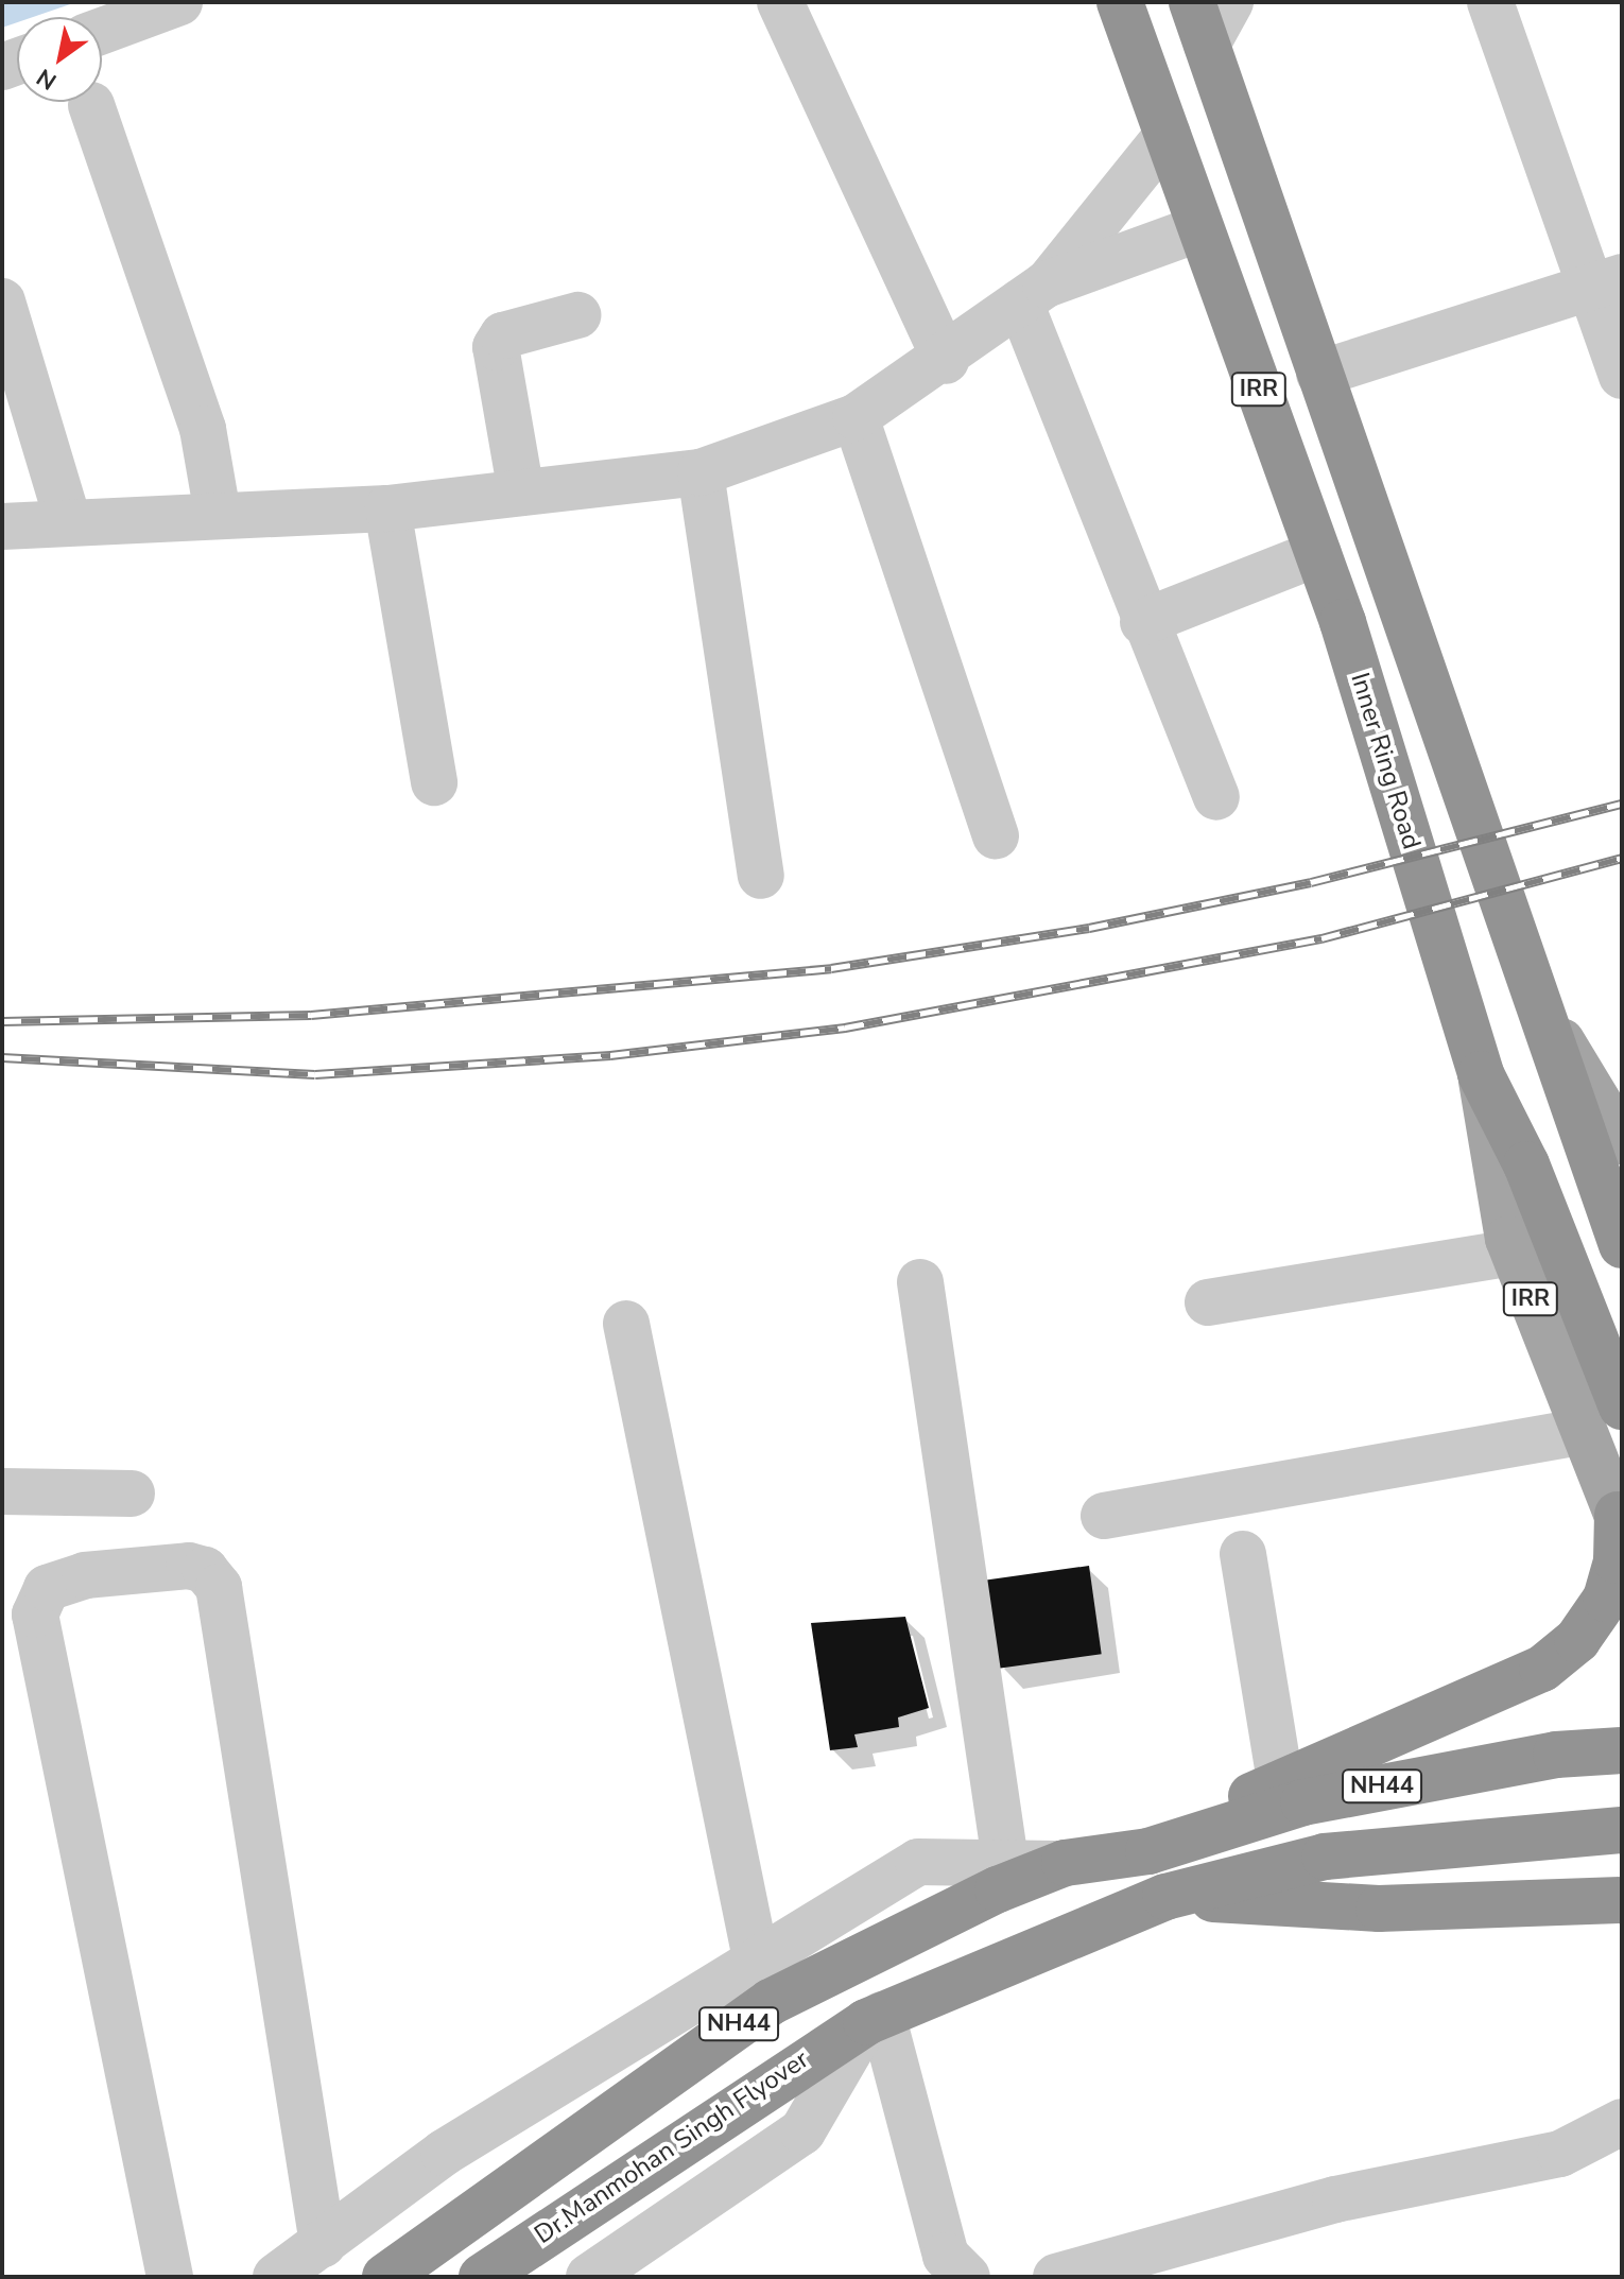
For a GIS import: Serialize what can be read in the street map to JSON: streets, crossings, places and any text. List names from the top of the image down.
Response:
{
  "streets": {
    "highway": [
      "IRR",
      "Inner Ring Road",
      "NH44",
      "Dr.Manmohan Singh Flyover"
    ]
  },
  "crossings": [
    ["IRR", "Inner Ring Road"],
    ["NH44", "Dr.Manmohan Singh Flyover"]
  ],
  "north": "bottom left"
}
